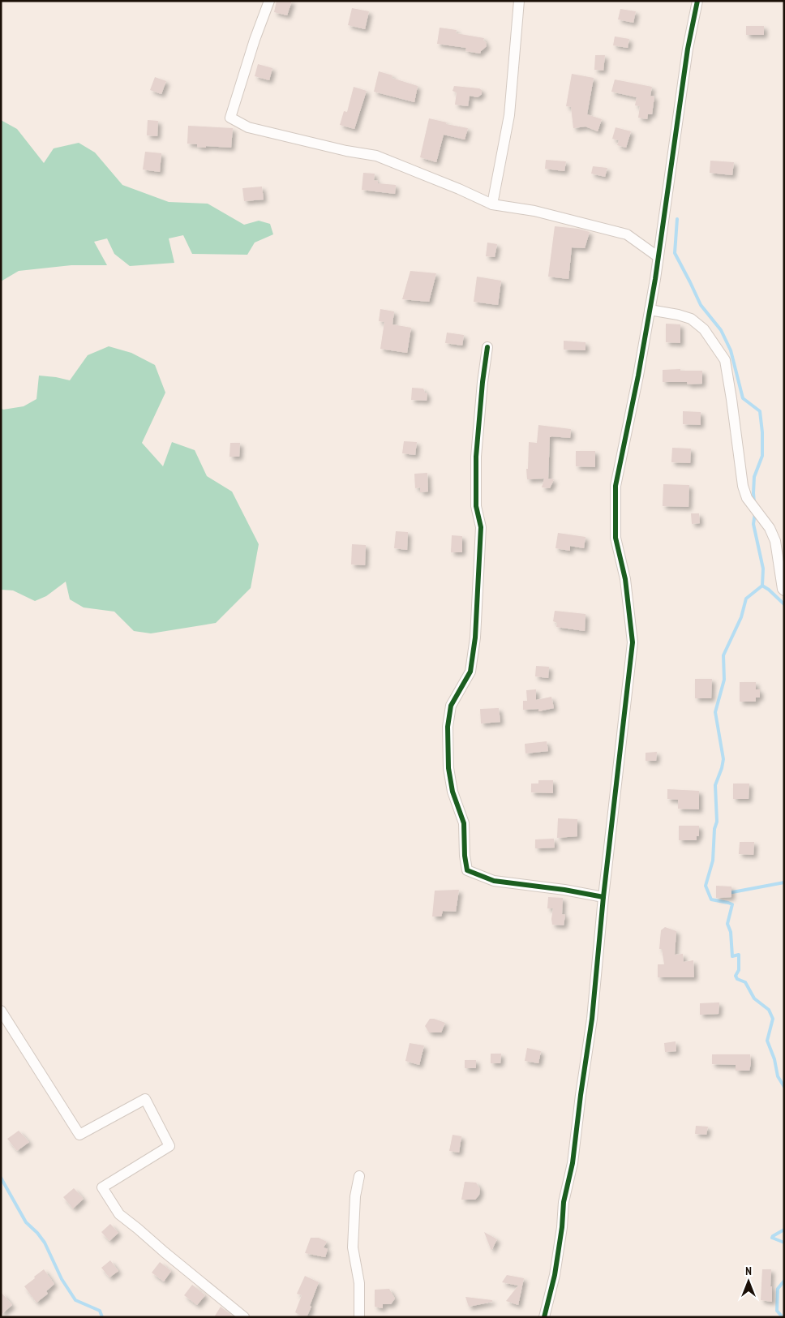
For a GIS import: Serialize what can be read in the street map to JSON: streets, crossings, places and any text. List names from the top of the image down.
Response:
{
  "north": "top"
}
